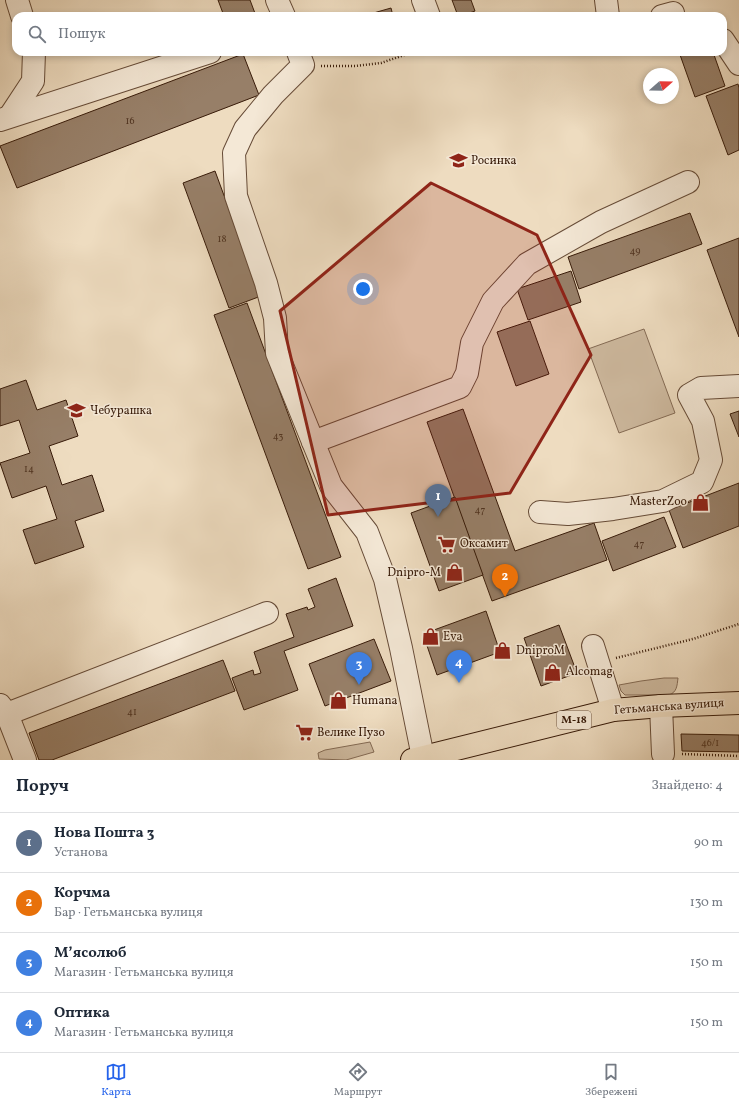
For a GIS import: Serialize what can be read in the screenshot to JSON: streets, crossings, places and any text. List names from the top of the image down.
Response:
{
  "streets": {
    "highway": ["Гетьманська вулиця", "М-18"]
  },
  "places": {
    "school or university": ["Росинка", "Чебурашка"],
    "shop": [
      "MasterZoo",
      "Dnipro-M",
      "Eva",
      "DniproM",
      "Alcomag",
      "Humana"
    ],
    "supermarket": ["Оксамит", "Велике Пузо"]
  },
  "house_numbers": [
    "16",
    "18",
    "49",
    "43",
    "14",
    "47",
    "47",
    "41",
    "46/1"
  ],
  "north": "right",
  "page": {
    "search": "Пошук",
    "pins": [
      "1",
      "2",
      "4",
      "3"
    ],
    "heading": ["Поруч", "Знайдено: 4"],
    "list": [
      {
        "mark": "1",
        "name": "Нова Пошта 3",
        "note": "Установа",
        "value": "90 m"
      },
      {
        "mark": "2",
        "name": "Корчма",
        "note": "Бар · Гетьманська вулиця",
        "value": "130 m"
      },
      {
        "mark": "3",
        "name": "Мʼясолюб",
        "note": "Магазин · Гетьманська вулиця",
        "value": "150 m"
      },
      {
        "mark": "4",
        "name": "Оптика",
        "note": "Магазин · Гетьманська вулиця",
        "value": "150 m"
      }
    ],
    "nav": ["Карта", "Маршрут", "Збережені"]
  }
}
